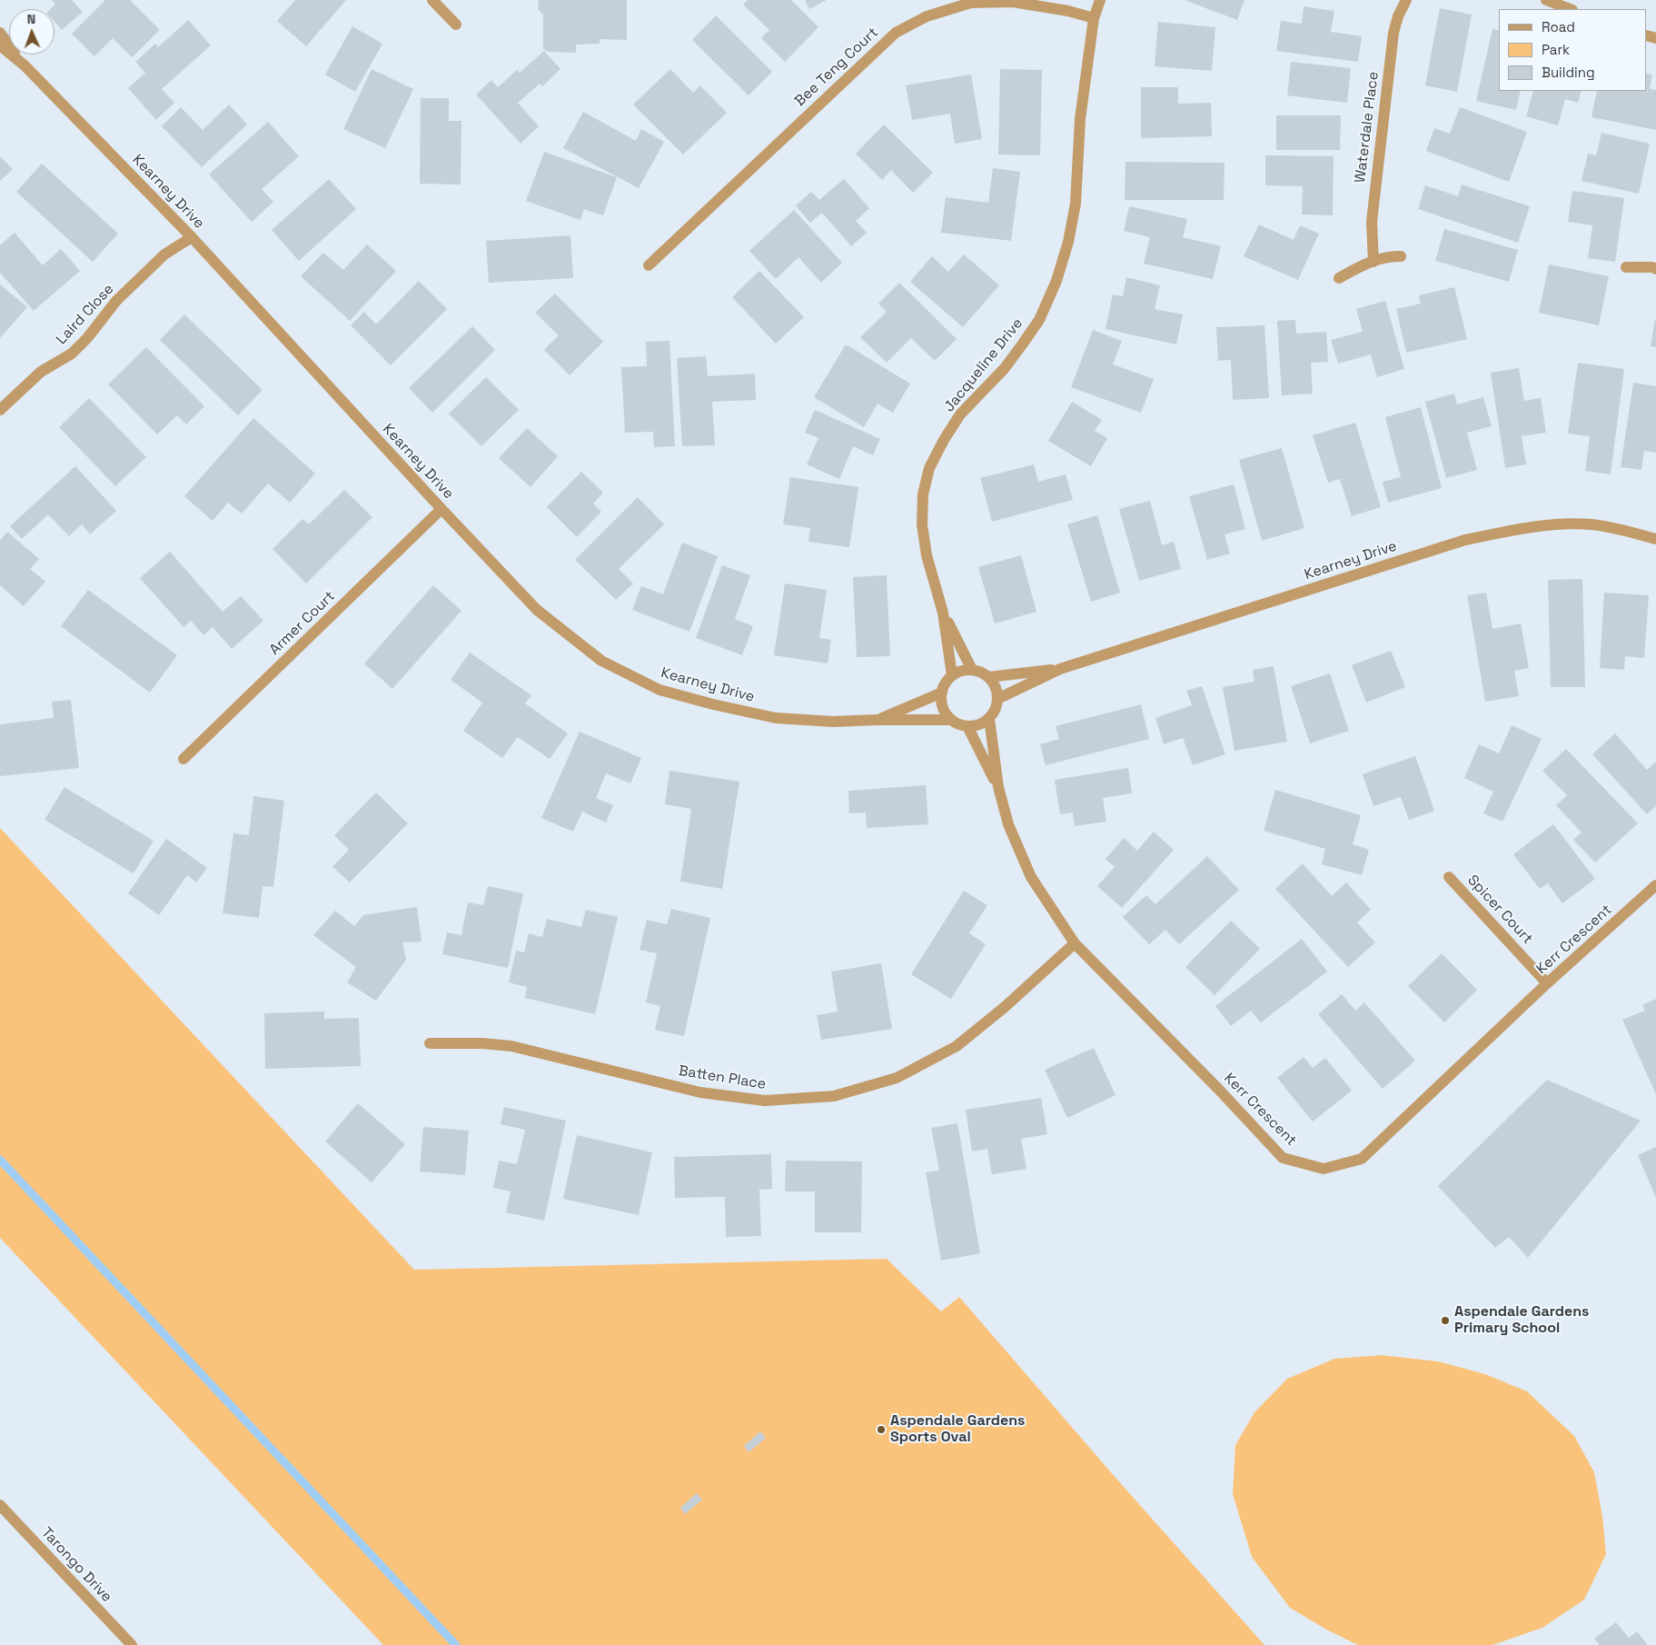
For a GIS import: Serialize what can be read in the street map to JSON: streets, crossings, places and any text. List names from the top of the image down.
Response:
{
  "streets": {
    "street": [
      "Bee Teng Court",
      "Waterdale Place",
      "Kearney Drive",
      "Laird Close",
      "Jacqueline Drive",
      "Armer Court",
      "Spicer Court",
      "Kerr Crescent",
      "Batten Place",
      "Tarongo Drive"
    ]
  },
  "crossings": [
    ["Bee Teng Court", "Jacqueline Drive"],
    ["Kearney Drive", "Laird Close"],
    ["Kearney Drive", "Jacqueline Drive"],
    ["Kearney Drive", "Armer Court"],
    ["Kearney Drive", "Kerr Crescent"],
    ["Jacqueline Drive", "Kerr Crescent"],
    ["Spicer Court", "Kerr Crescent"],
    ["Kerr Crescent", "Batten Place"]
  ],
  "places": ["Aspendale Gardens Primary School", "Aspendale Gardens Sports Oval"],
  "legend": ["Road", "Park", "Building"],
  "north": "top"
}
